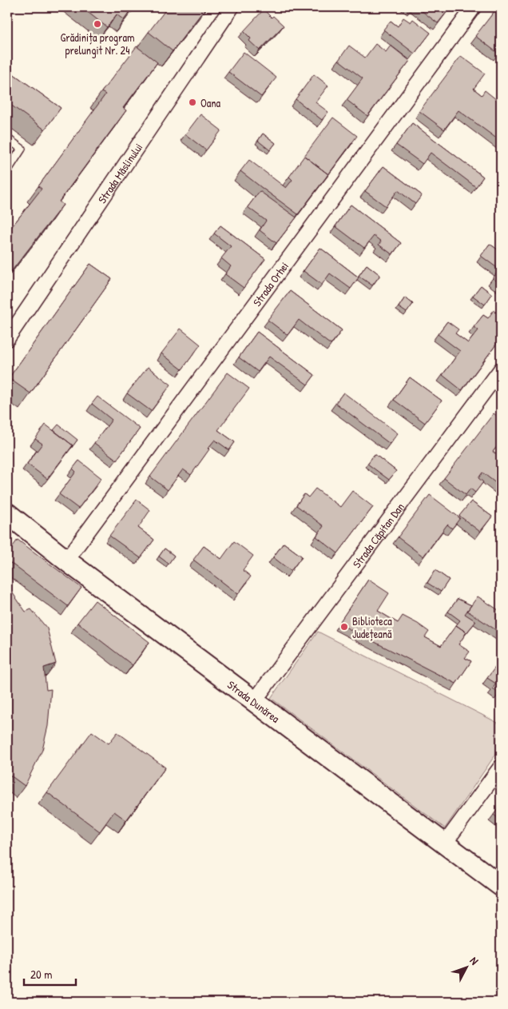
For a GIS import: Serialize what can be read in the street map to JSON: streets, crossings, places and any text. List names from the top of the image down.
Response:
{
  "streets": {
    "street": [
      "Strada Măslinului",
      "Strada Orhei",
      "Strada Căpitan Dan",
      "Strada Dunărea"
    ]
  },
  "crossings": [
    ["Strada Orhei", "Strada Dunărea"],
    ["Strada Căpitan Dan", "Strada Dunărea"]
  ],
  "places": ["Grădinița program prelungit Nr. 24", "Oana", "Biblioteca Județeană"],
  "scale_bar": "20 m",
  "north": "top right"
}
